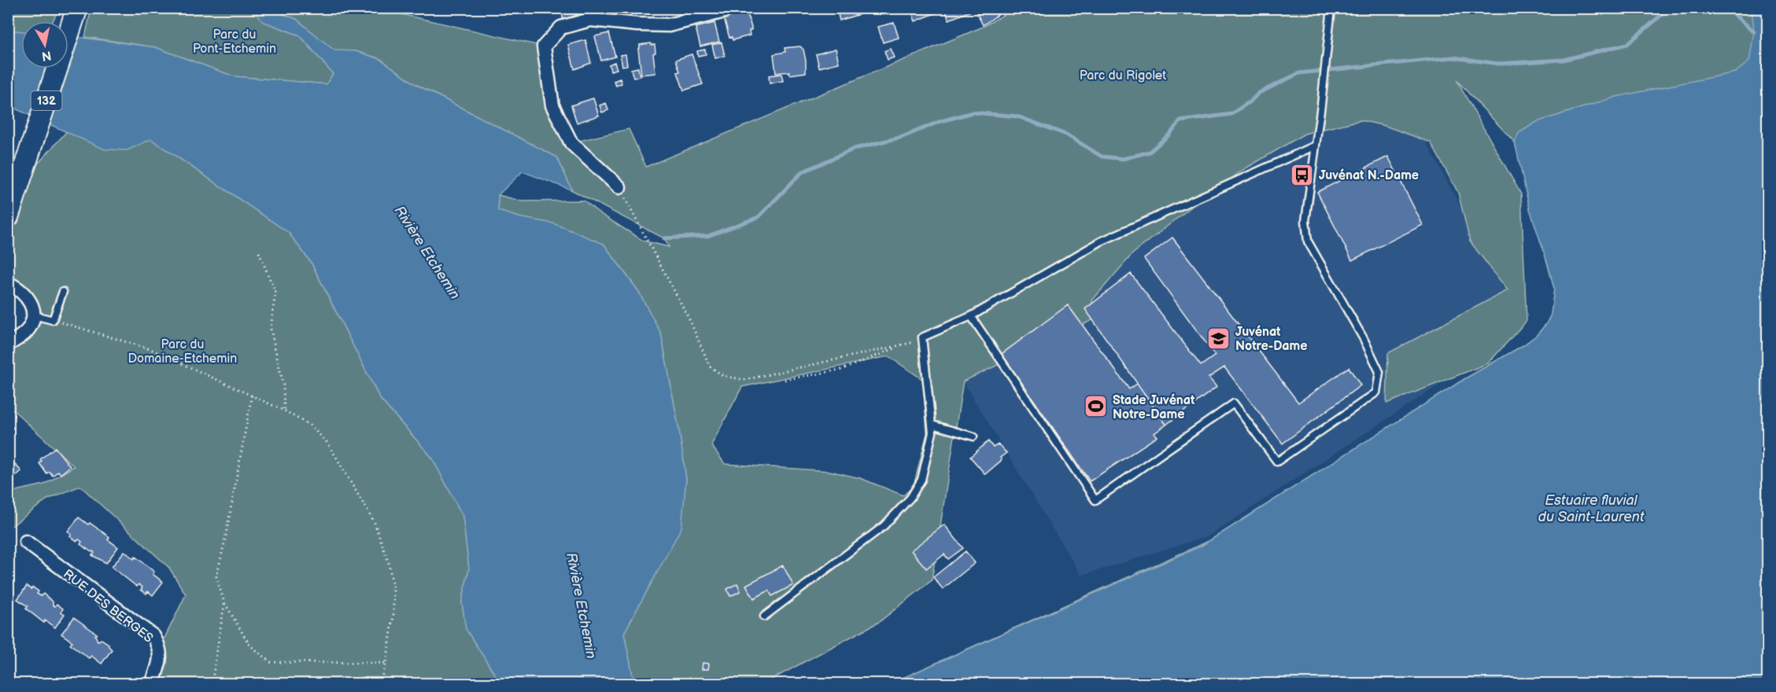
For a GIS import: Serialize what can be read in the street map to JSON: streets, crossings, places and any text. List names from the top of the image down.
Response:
{
  "streets": {
    "main road": ["132"],
    "street": ["RUE DES BERGES"]
  },
  "water": ["Rivière Etchemin", "Estuaire fluvial du Saint-Laurent"],
  "parks": ["Parc du Pont-Etchemin", "Parc du Rigolet", "Parc du Domaine-Etchemin"],
  "places": {
    "bus stop": ["Juvénat N.-Dame"],
    "school or university": ["Juvénat Notre-Dame"],
    "sports": ["Stade Juvénat Notre-Dame"]
  },
  "north": "bottom"
}
